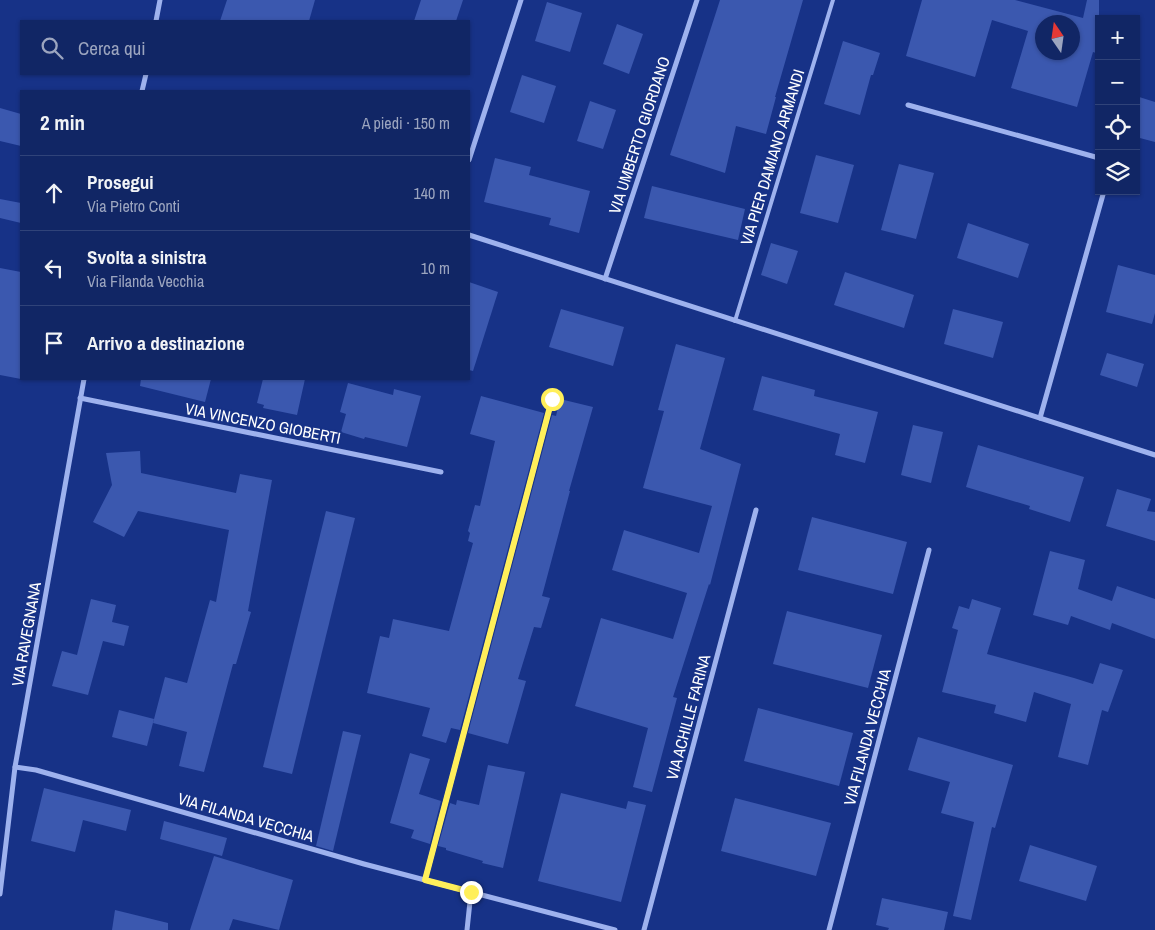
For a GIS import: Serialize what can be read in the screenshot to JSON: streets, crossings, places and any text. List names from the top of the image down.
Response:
{
  "streets": {
    "street": [
      "VIA UMBERTO GIORDANO",
      "VIA VINCENZO GIOBERTI",
      "VIA RAVEGNANA",
      "VIA ACHILLE FARINA",
      "VIA FILANDA VECCHIA"
    ],
    "lane": ["VIA PIER DAMIANO ARMANDI"]
  },
  "crossings": [
    ["VIA VINCENZO GIOBERTI", "VIA RAVEGNANA"],
    ["VIA RAVEGNANA", "VIA FILANDA VECCHIA"]
  ],
  "north": "top",
  "page": {
    "map_buttons": ["+", "−"],
    "search": "Cerca qui",
    "heading": ["2 min", "A piedi · 150 m"],
    "list": [
      ["Prosegui", "Via Pietro Conti", "140 m"],
      ["Svolta a sinistra", "Via Filanda Vecchia", "10 m"],
      "Arrivo a destinazione"
    ]
  }
}
